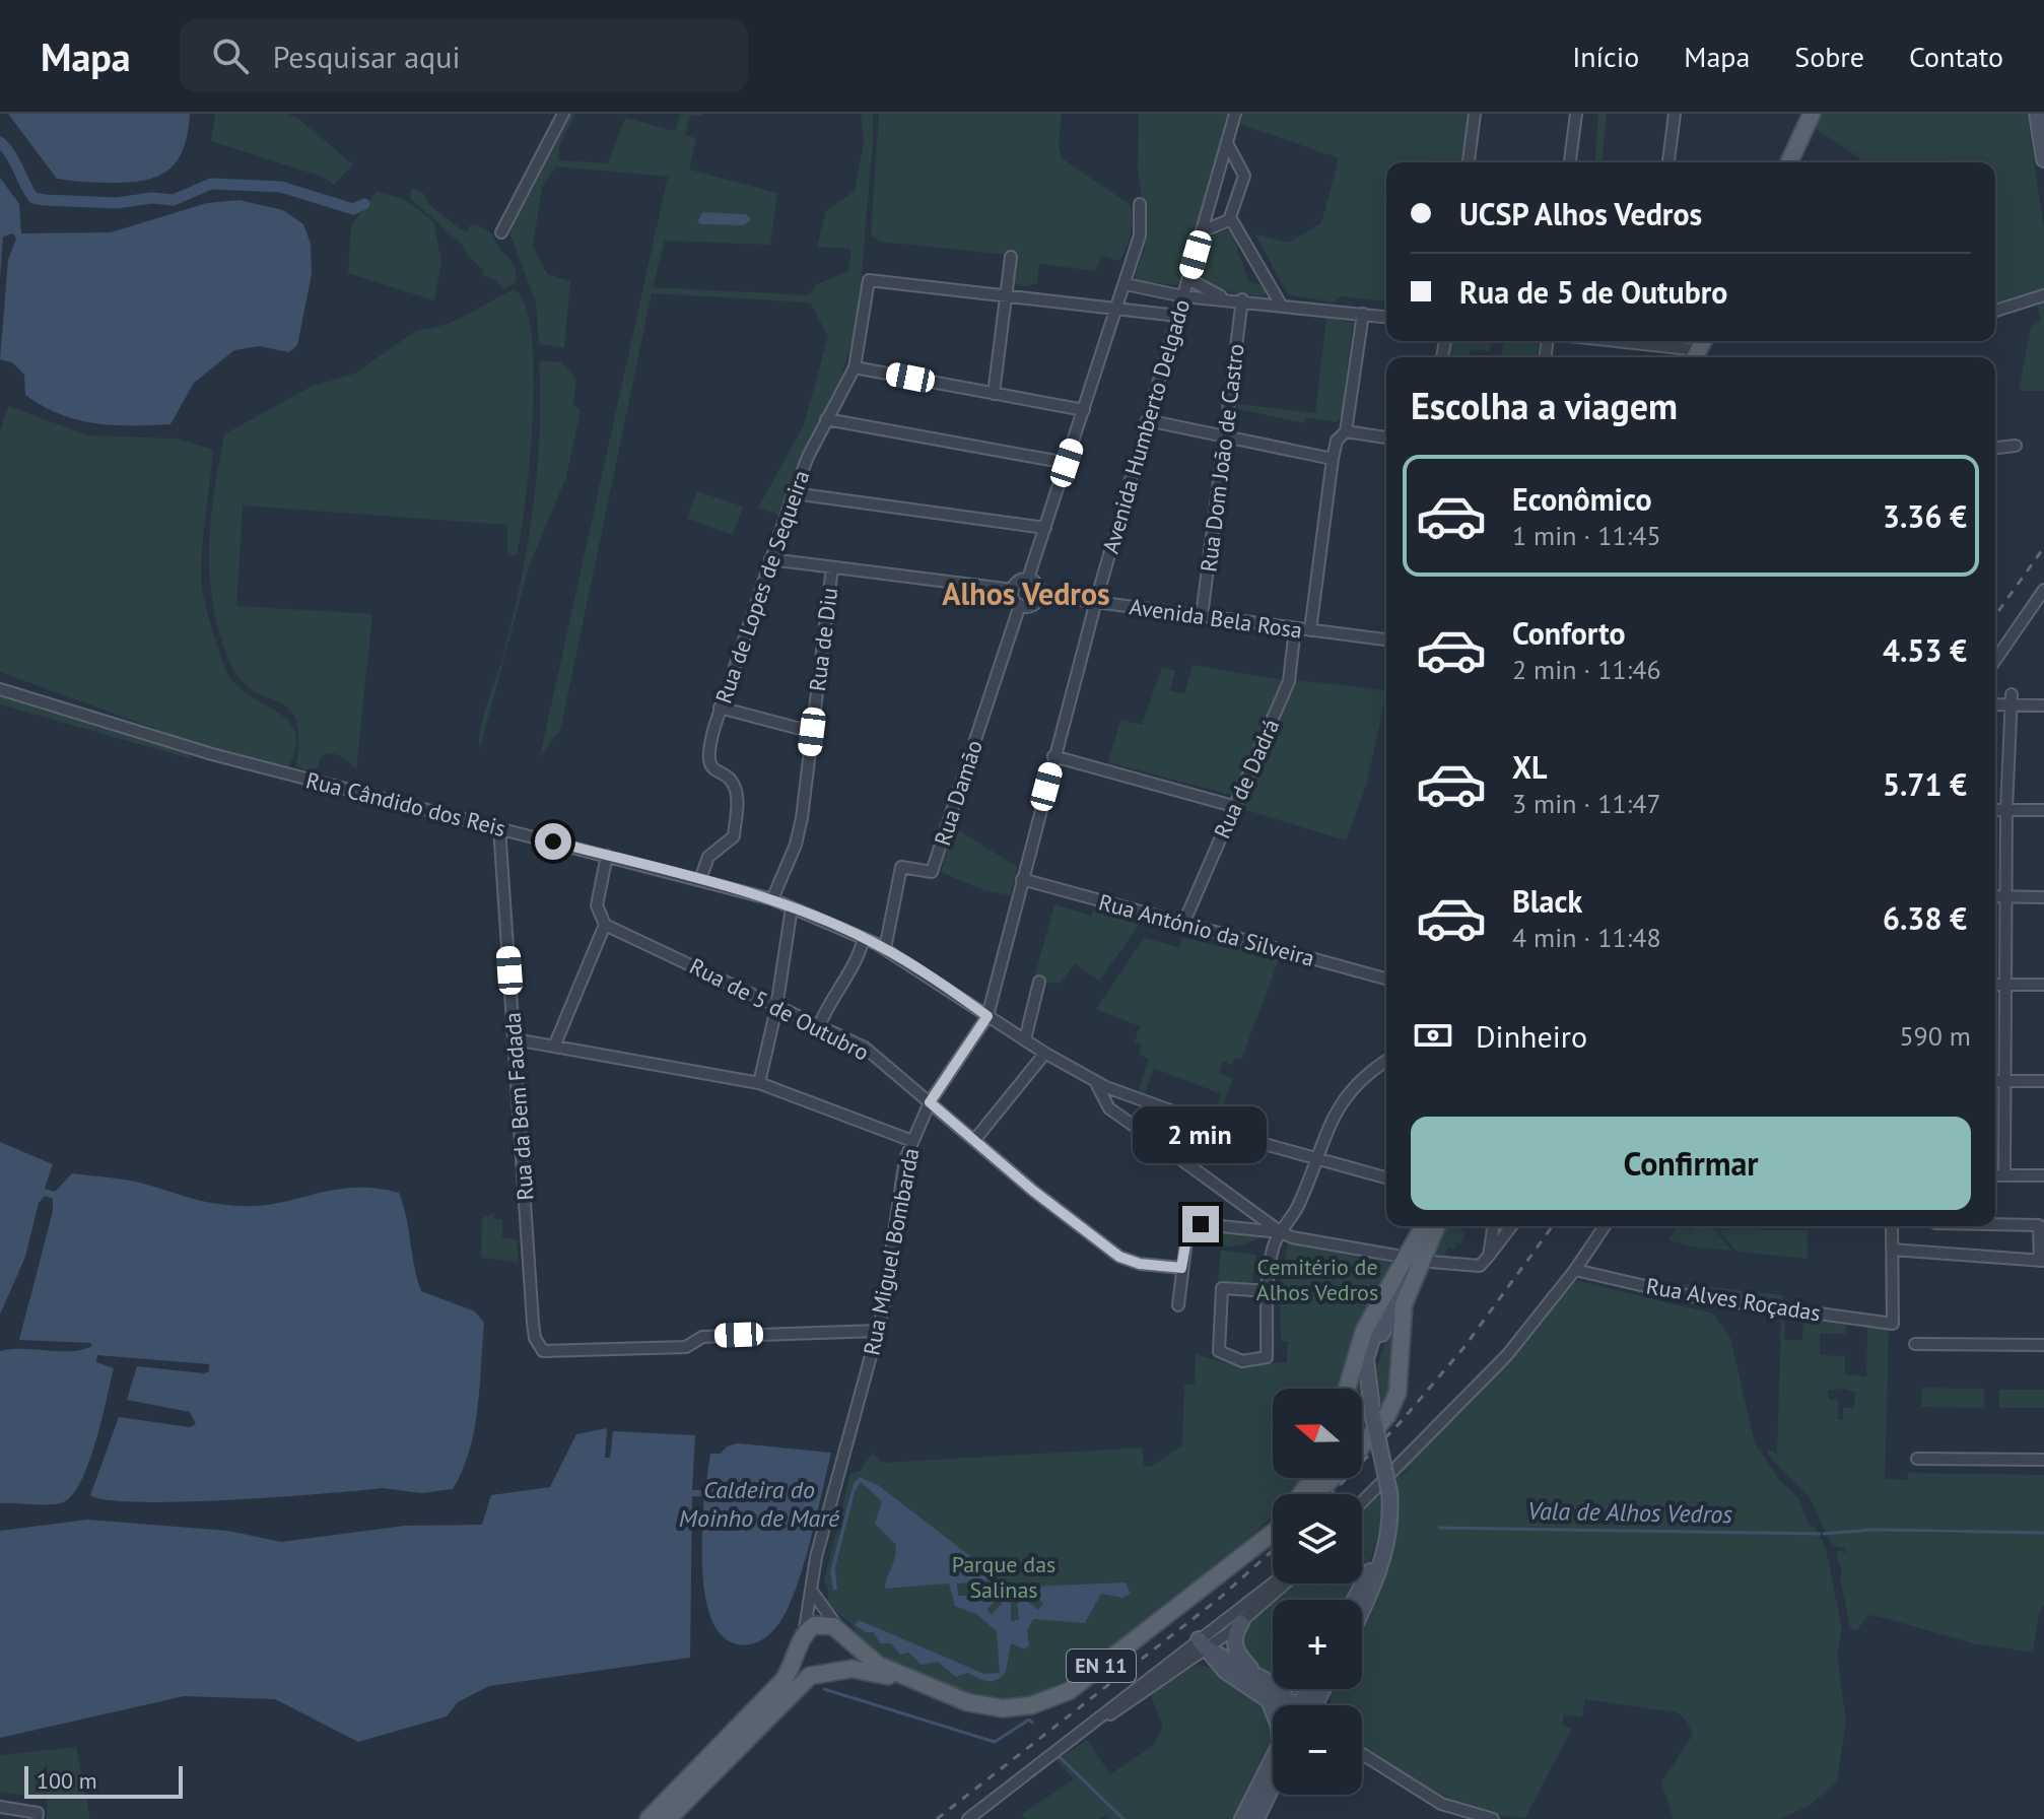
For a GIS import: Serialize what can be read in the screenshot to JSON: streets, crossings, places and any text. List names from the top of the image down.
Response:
{
  "streets": {
    "main road": ["EN 11"],
    "street": [
      "Avenida Humberto Delgado",
      "Rua Dom João de Castro",
      "Rua de Lopes de Sequeira",
      "Avenida Bela Rosa",
      "Rua de Diu",
      "Rua de Dadrá",
      "Rua Damão",
      "Rua Cândido dos Reis",
      "Rua António da Silveira",
      "Rua de 5 de Outubro",
      "Rua da Bem Fadada",
      "Rua Miguel Bombarda",
      "Rua Alves Roçadas"
    ]
  },
  "crossings": [
    ["Avenida Humberto Delgado", "Avenida Bela Rosa"],
    ["Avenida Humberto Delgado", "Rua Cândido dos Reis"],
    ["Avenida Humberto Delgado", "Rua António da Silveira"],
    ["Avenida Humberto Delgado", "Rua de 5 de Outubro"],
    ["Avenida Humberto Delgado", "Rua Miguel Bombarda"],
    ["Rua Dom João de Castro", "Avenida Bela Rosa"],
    ["Rua de Lopes de Sequeira", "Rua Cândido dos Reis"],
    ["Avenida Bela Rosa", "Rua de Dadrá"],
    ["Avenida Bela Rosa", "Rua Damão"],
    ["Rua de Diu", "Rua Cândido dos Reis"],
    ["Rua de Dadrá", "Rua António da Silveira"],
    ["Rua Damão", "Rua Cândido dos Reis"],
    ["Rua Cândido dos Reis", "Rua da Bem Fadada"],
    ["Rua de 5 de Outubro", "Rua Miguel Bombarda"],
    ["Rua da Bem Fadada", "Rua Miguel Bombarda"]
  ],
  "districts": ["Alhos Vedros"],
  "water": ["Caldeira do Moinho de Maré", "Vala de Alhos Vedros"],
  "parks": ["Cemitério de Alhos Vedros", "Parque das Salinas"],
  "scale_bar": "100 m",
  "north": "left",
  "page": {
    "header": "Mapa",
    "search": "Pesquisar aqui",
    "nav": [
      "Início",
      "Mapa",
      "Sobre",
      "Contato"
    ],
    "banner": ["UCSP Alhos Vedros", "Rua de 5 de Outubro"],
    "heading": "Escolha a viagem",
    "list": [
      {
        "name": "Econômico",
        "note": "1 min · 11:45",
        "value": "3.36 €"
      },
      {
        "name": "Conforto",
        "note": "2 min · 11:46",
        "value": "4.53 €"
      },
      {
        "name": "XL",
        "note": "3 min · 11:47",
        "value": "5.71 €"
      },
      {
        "name": "Black",
        "note": "4 min · 11:48",
        "value": "6.38 €"
      }
    ],
    "pay": ["Dinheiro", "590 m"],
    "buttons": "Confirmar",
    "bubble": "2 min",
    "map_buttons": ["+", "−"],
    "scale": "100 m"
  }
}
